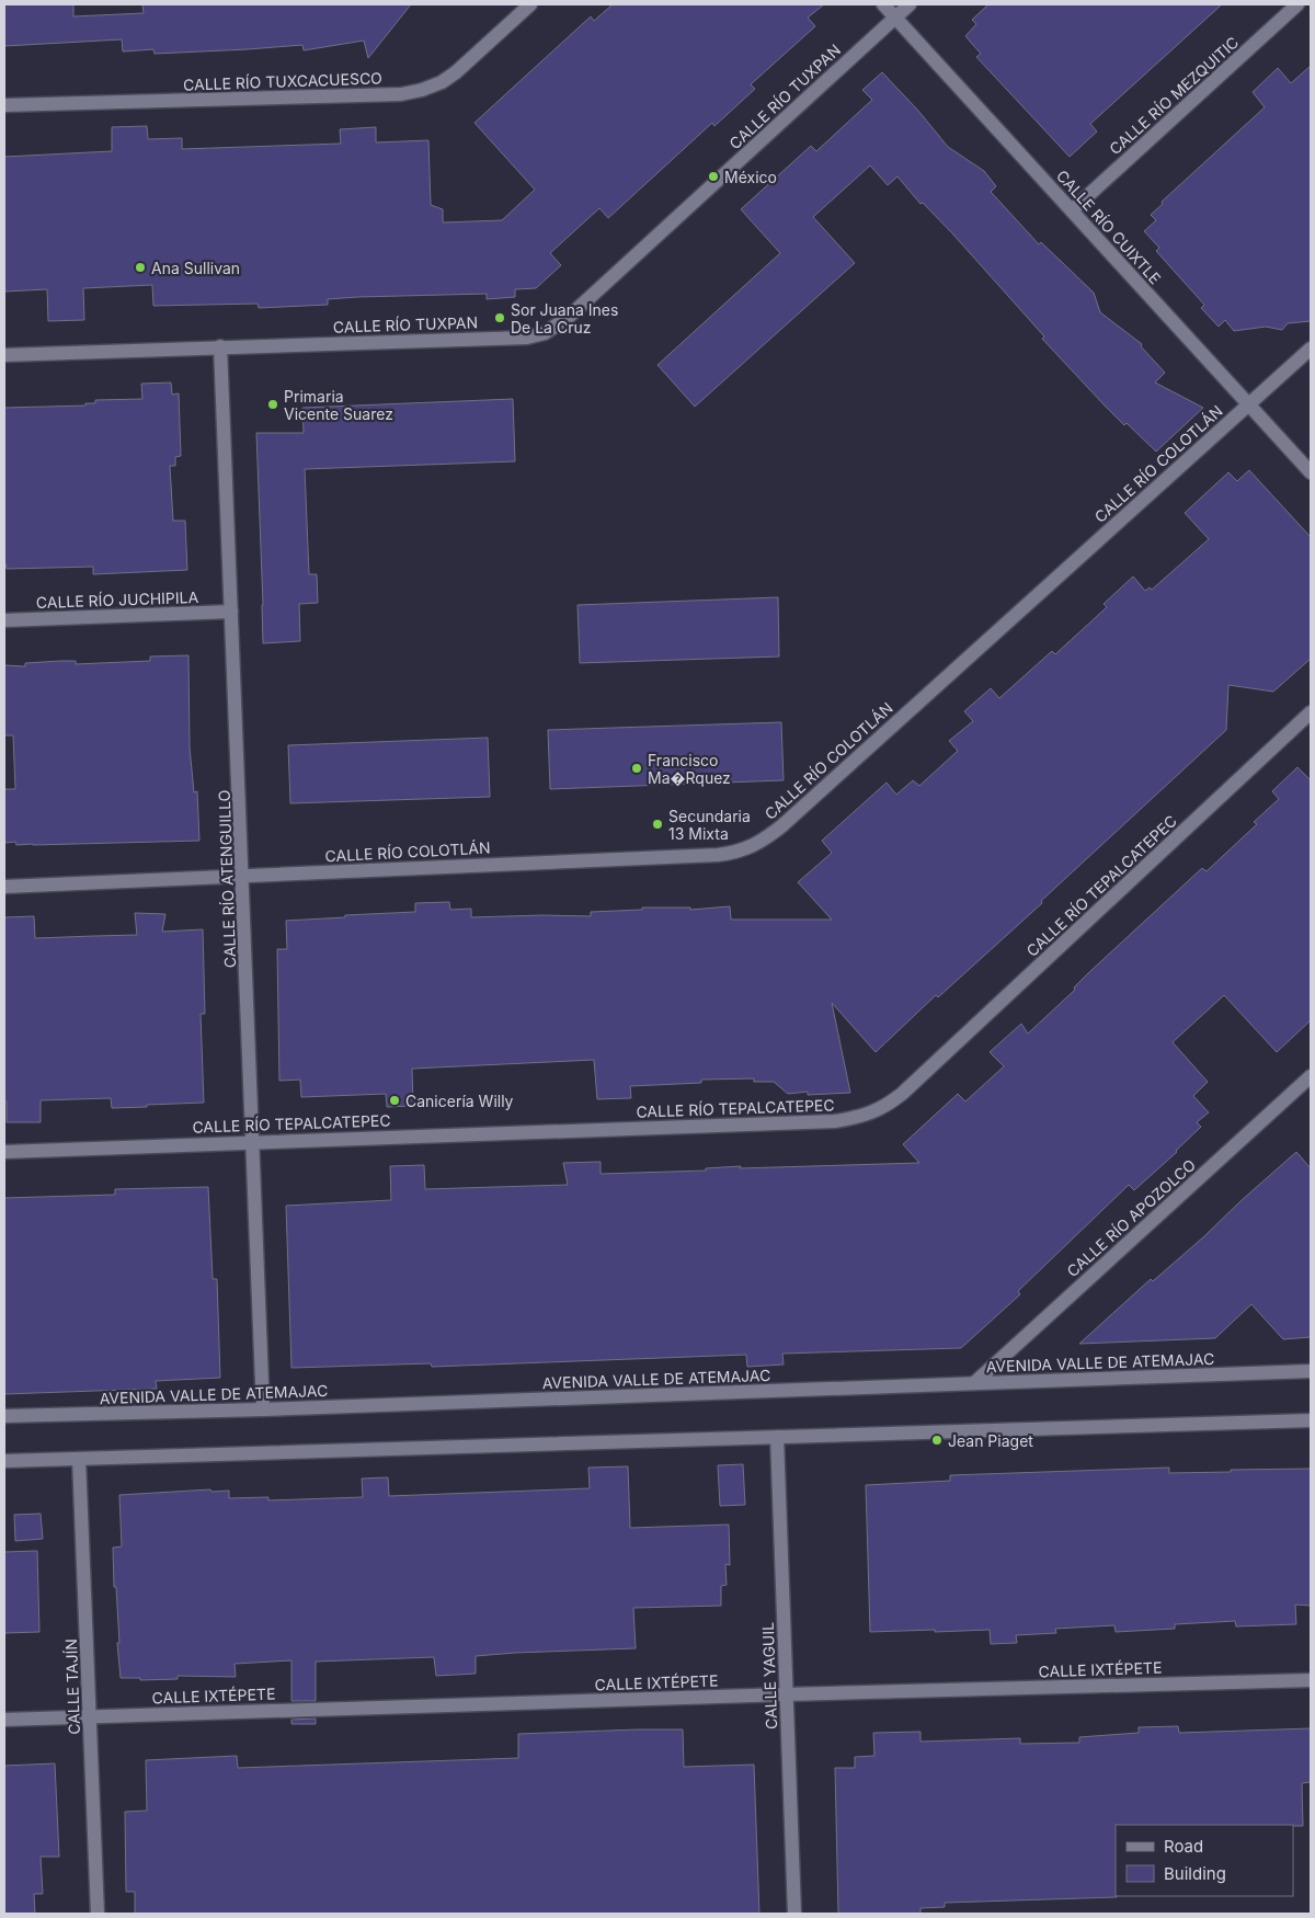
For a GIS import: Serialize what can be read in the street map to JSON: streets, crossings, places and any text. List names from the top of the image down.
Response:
{
  "streets": {
    "street": [
      "CALLE RÍO TUXCACUESCO",
      "CALLE RÍO MEZQUITIC",
      "CALLE RÍO TUXPAN",
      "CALLE RÍO CUIXTLE",
      "CALLE RÍO COLOTLÁN",
      "CALLE RÍO JUCHIPILA",
      "CALLE RÍO ATENGUILLO",
      "CALLE RÍO TEPALCATEPEC",
      "CALLE RÍO APOZOLCO",
      "AVENIDA VALLE DE ATEMAJAC",
      "CALLE IXTÉPETE",
      "CALLE YAGUIL",
      "CALLE TAJÍN"
    ]
  },
  "crossings": [
    ["CALLE RÍO MEZQUITIC", "CALLE RÍO CUIXTLE"],
    ["CALLE RÍO TUXPAN", "CALLE RÍO CUIXTLE"],
    ["CALLE RÍO TUXPAN", "CALLE RÍO ATENGUILLO"],
    ["CALLE RÍO CUIXTLE", "CALLE RÍO COLOTLÁN"],
    ["CALLE RÍO COLOTLÁN", "CALLE RÍO ATENGUILLO"],
    ["CALLE RÍO JUCHIPILA", "CALLE RÍO ATENGUILLO"],
    ["CALLE RÍO ATENGUILLO", "CALLE RÍO TEPALCATEPEC"],
    ["CALLE RÍO ATENGUILLO", "AVENIDA VALLE DE ATEMAJAC"],
    ["CALLE RÍO APOZOLCO", "AVENIDA VALLE DE ATEMAJAC"],
    ["CALLE IXTÉPETE", "CALLE YAGUIL"],
    ["CALLE IXTÉPETE", "CALLE TAJÍN"]
  ],
  "places": [
    "México",
    "Ana Sullivan",
    "Sor Juana Ines De La Cruz",
    "Primaria Vicente Suarez",
    "Francisco Ma�Rquez",
    "Secundaria 13 Mixta",
    "Canicería Willy",
    "Jean Piaget"
  ],
  "legend": ["Road", "Building"]
}
